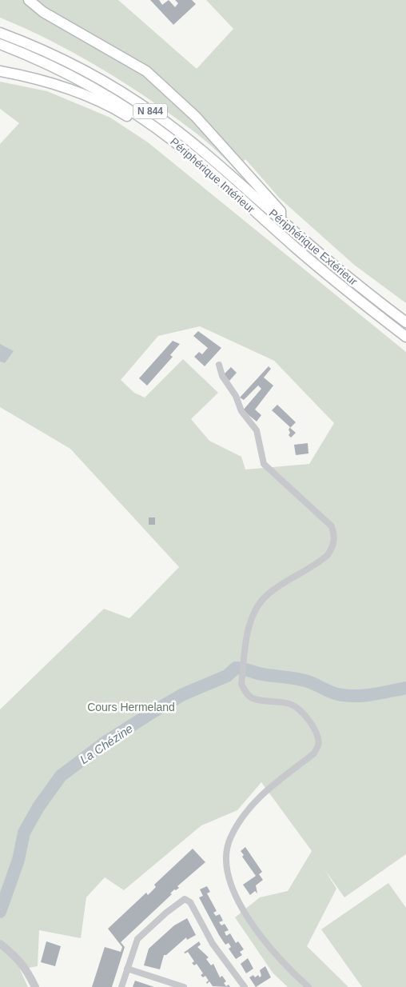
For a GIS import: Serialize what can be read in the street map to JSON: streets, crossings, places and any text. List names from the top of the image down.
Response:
{
  "streets": {
    "highway": ["N 844", "Périphérique Intérieur", "Périphérique Extérieur"]
  },
  "water": ["La Chézine"],
  "parks": ["Cours Hermeland"]
}
